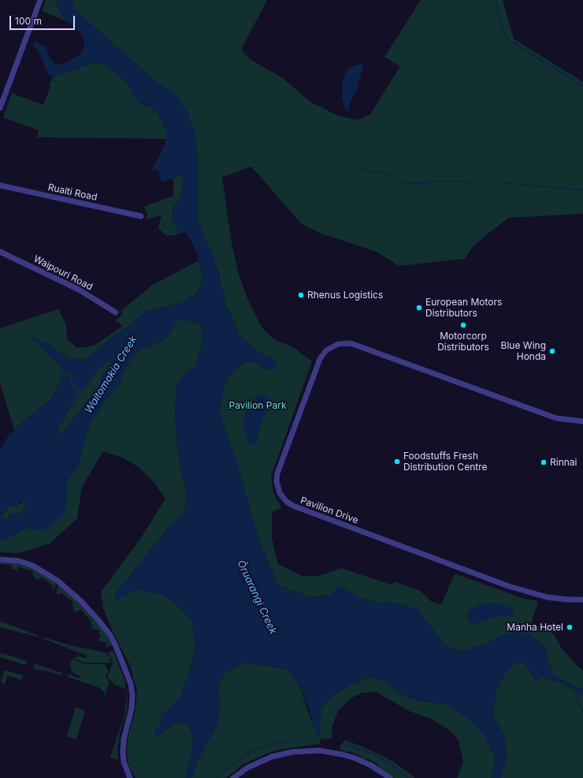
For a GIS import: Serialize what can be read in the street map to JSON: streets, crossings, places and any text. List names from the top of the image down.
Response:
{
  "streets": {
    "street": ["Ruaiti Road", "Waipouri Road", "Pavilion Drive"]
  },
  "water": ["Waitomokia Creek", "Ōruarangi Creek"],
  "parks": ["Pavilion Park"],
  "places": [
    "Rhenus Logistics",
    "European Motors Distributors",
    "Motorcorp Distributors",
    "Blue Wing Honda",
    "Foodstuffs Fresh Distribution Centre",
    "Rinnai",
    "Manha Hotel"
  ],
  "scale_bar": "100 m"
}
